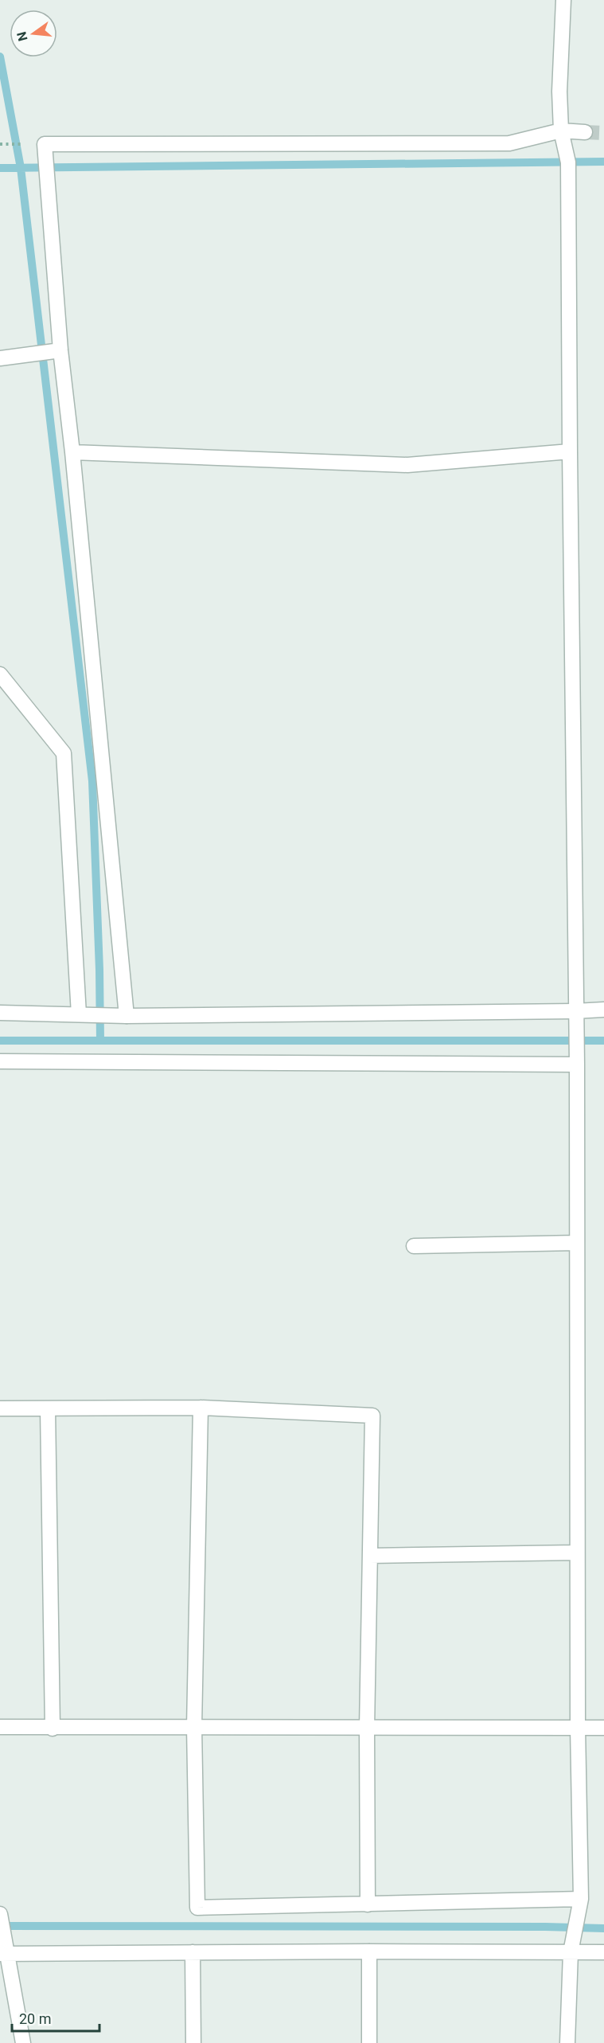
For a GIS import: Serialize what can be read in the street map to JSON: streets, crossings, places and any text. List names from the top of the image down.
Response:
{
  "scale_bar": "20 m",
  "north": "left"
}
